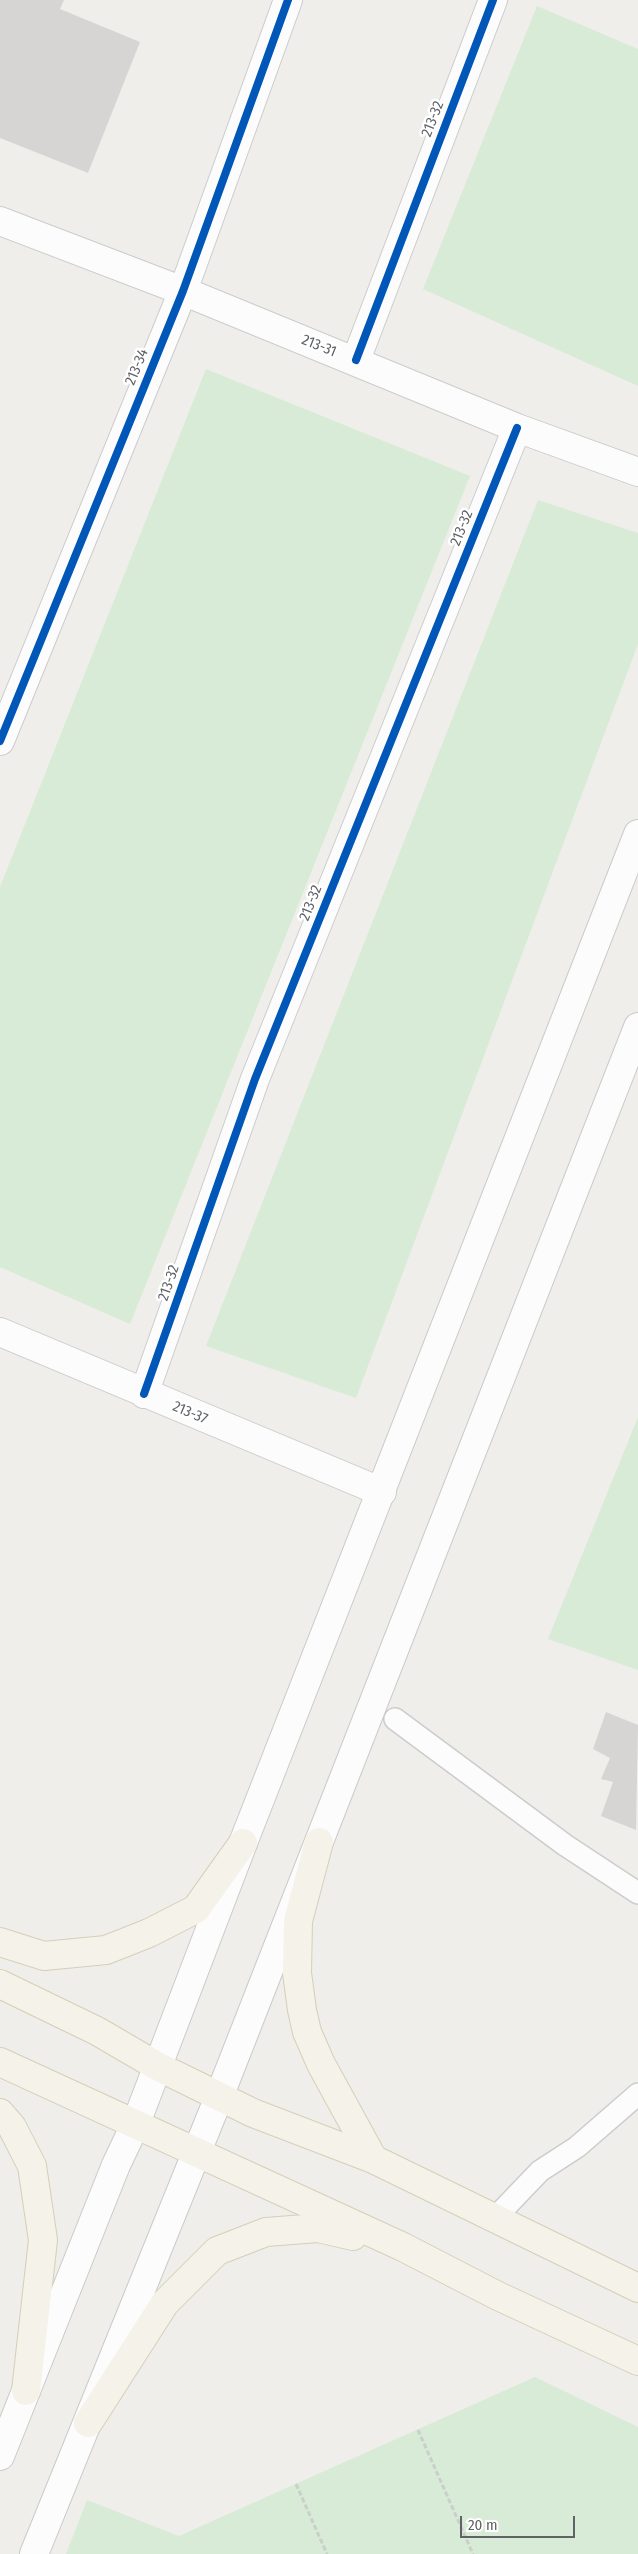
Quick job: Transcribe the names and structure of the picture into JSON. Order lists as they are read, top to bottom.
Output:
{
  "streets": {
    "main road": [
      "213-32",
      "213-31",
      "213-34",
      "213-37"
    ]
  },
  "crossings": [
    ["213-32", "213-31"],
    ["213-32", "213-37"],
    ["213-31", "213-34"]
  ],
  "scale_bar": "20 m"
}
